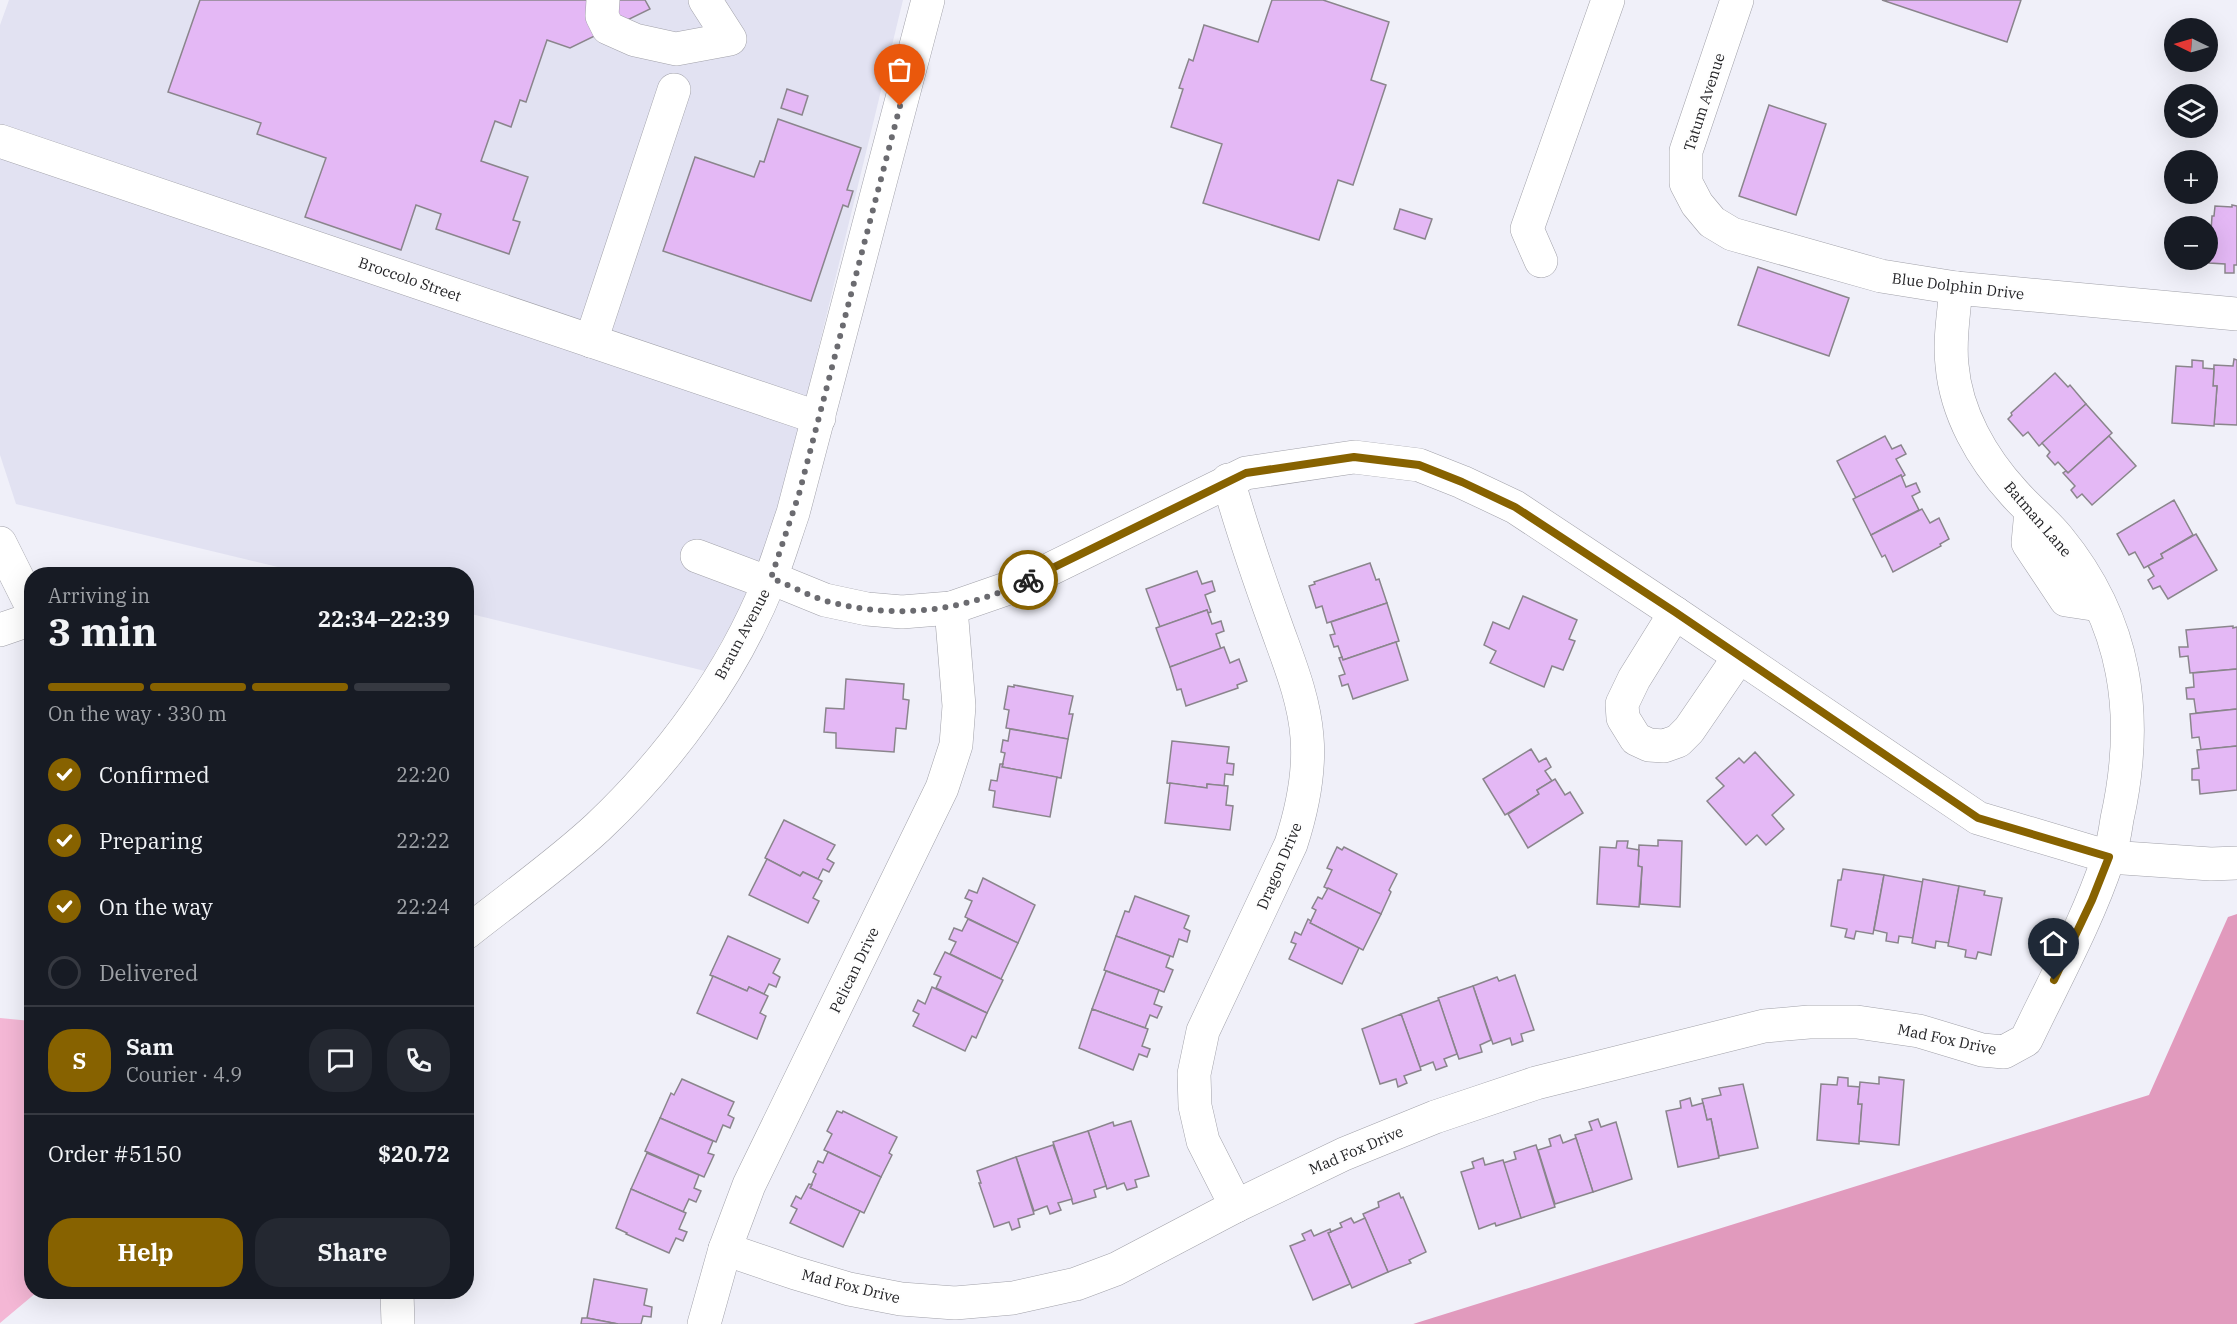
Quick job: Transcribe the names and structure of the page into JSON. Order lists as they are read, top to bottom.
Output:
{
  "streets": {
    "street": [
      "Tatum Avenue",
      "Broccolo Street",
      "Blue Dolphin Drive",
      "Batman Lane",
      "Braun Avenue",
      "Dragon Drive",
      "Pelican Drive",
      "Mad Fox Drive"
    ]
  },
  "crossings": [
    ["Tatum Avenue", "Blue Dolphin Drive"],
    ["Broccolo Street", "Braun Avenue"],
    ["Blue Dolphin Drive", "Batman Lane"],
    ["Batman Lane", "Mad Fox Drive"],
    ["Dragon Drive", "Mad Fox Drive"],
    ["Pelican Drive", "Mad Fox Drive"]
  ],
  "north": "left",
  "page": {
    "map_buttons": ["+", "−"],
    "heading": ["3 min", "Arriving in", "22:34–22:39"],
    "panel": [
      "Sam",
      "Courier · 4.9",
      "Order #5150",
      "$20.72"
    ],
    "bar": "On the way · 330 m",
    "list": [
      ["Confirmed", "22:20"],
      ["Preparing", "22:22"],
      ["On the way", "22:24"],
      "Delivered"
    ],
    "round": "S",
    "buttons": ["Help", "Share"]
  }
}
